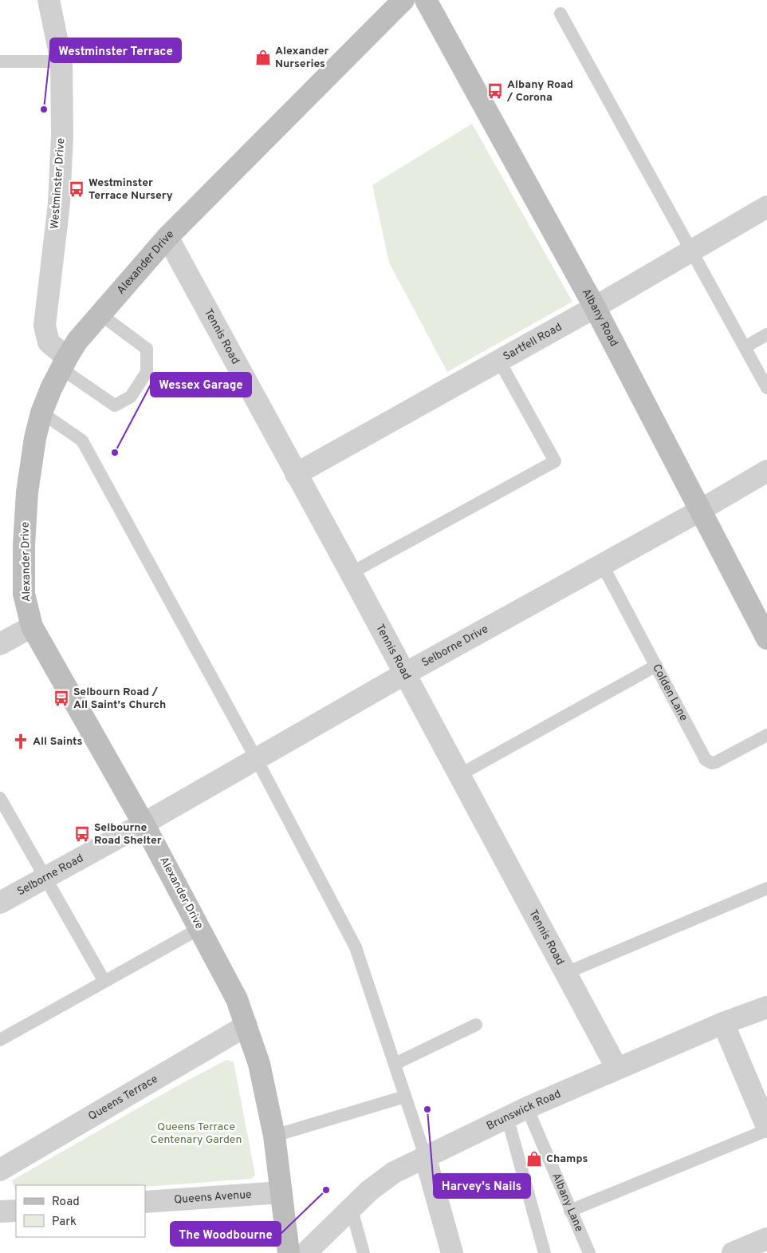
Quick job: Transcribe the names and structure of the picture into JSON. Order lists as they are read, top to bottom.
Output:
{
  "streets": {
    "main road": ["Alexander Drive", "Albany Road"],
    "street": [
      "Westminster Drive",
      "Tennis Road",
      "Sartfell Road",
      "Selborne Drive",
      "Selborne Road",
      "Queens Terrace",
      "Brunswick Road",
      "Queens Avenue"
    ],
    "lane": ["Colden Lane", "Albany Lane"]
  },
  "crossings": [
    ["Westminster Drive", "Alexander Drive"],
    ["Alexander Drive", "Tennis Road"],
    ["Alexander Drive", "Selborne Drive"],
    ["Alexander Drive", "Selborne Road"],
    ["Alexander Drive", "Queens Terrace"],
    ["Alexander Drive", "Queens Avenue"],
    ["Albany Road", "Sartfell Road"],
    ["Albany Road", "Selborne Drive"],
    ["Tennis Road", "Sartfell Road"],
    ["Tennis Road", "Selborne Drive"],
    ["Tennis Road", "Brunswick Road"],
    ["Selborne Drive", "Colden Lane"],
    ["Selborne Drive", "Selborne Road"],
    ["Brunswick Road", "Albany Lane"]
  ],
  "parks": ["Queens Terrace Centenary Garden"],
  "places": {
    "shop": ["Alexander Nurseries", "Champs"],
    "bus stop": [
      "Albany Road / Corona",
      "Westminster Terrace Nursery",
      "Selbourn Road / All Saint's Church",
      "Selbourne Road Shelter"
    ],
    "other": [
      "Westminster Terrace",
      "Wessex Garage",
      "Harvey's Nails",
      "The Woodbourne"
    ],
    "church": ["All Saints"]
  },
  "legend": ["Road", "Park"]
}
